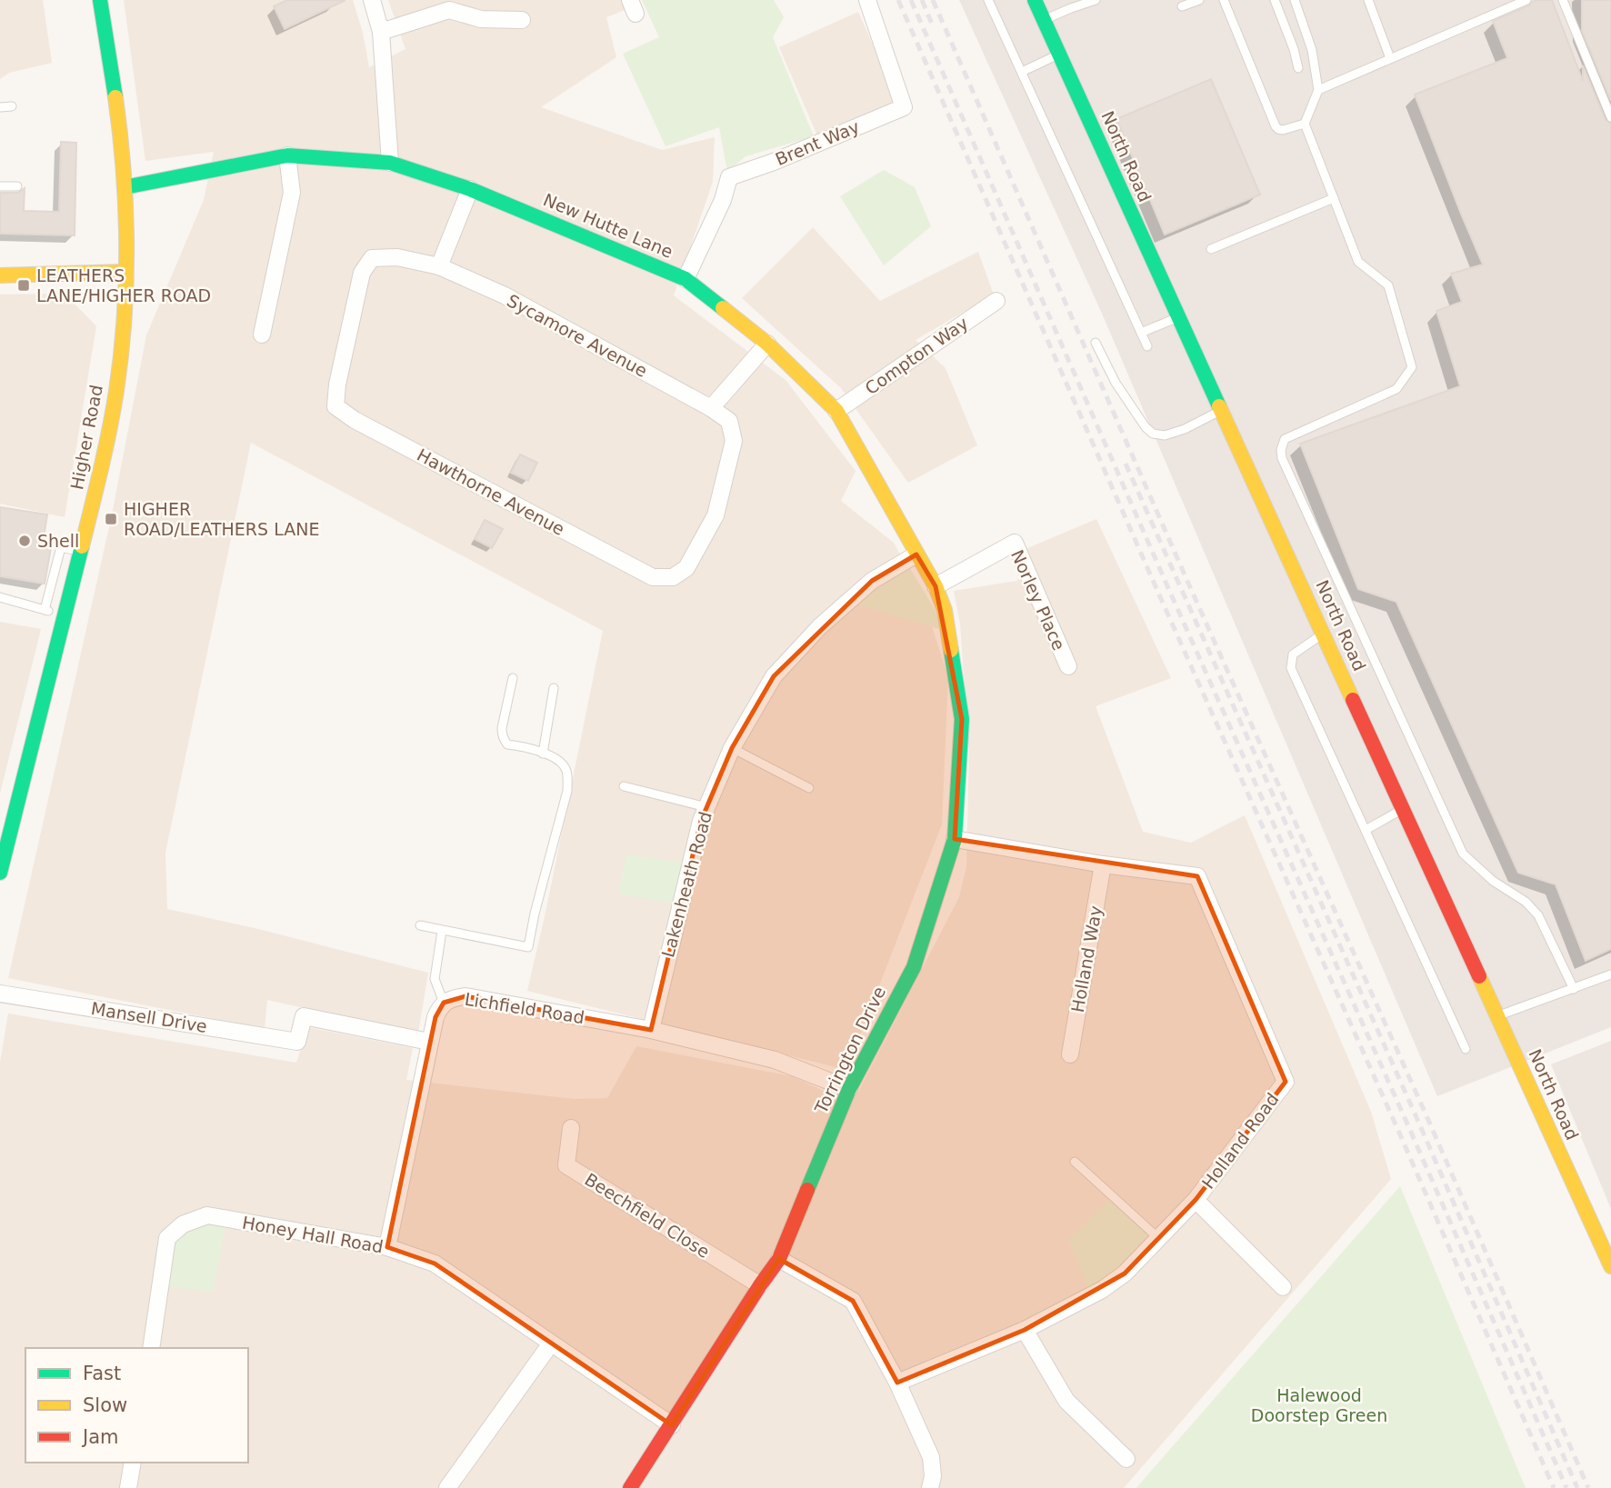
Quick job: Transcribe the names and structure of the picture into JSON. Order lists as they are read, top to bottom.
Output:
{
  "streets": {
    "main road": [
      "North Road",
      "New Hutte Lane",
      "Higher Road",
      "Torrington Drive"
    ],
    "street": [
      "Brent Way",
      "Sycamore Avenue",
      "Compton Way",
      "Hawthorne Avenue",
      "Norley Place",
      "Lakenheath Road",
      "Holland Way",
      "Lichfield Road",
      "Mansell Drive",
      "Holland Road",
      "Beechfield Close",
      "Honey Hall Road"
    ]
  },
  "crossings": [
    ["Brent Way", "New Hutte Lane"],
    ["New Hutte Lane", "Compton Way"],
    ["New Hutte Lane", "Higher Road"],
    ["New Hutte Lane", "Norley Place"],
    ["New Hutte Lane", "Lakenheath Road"],
    ["New Hutte Lane", "Torrington Drive"],
    ["Sycamore Avenue", "Hawthorne Avenue"],
    ["Norley Place", "Torrington Drive"],
    ["Lakenheath Road", "Lichfield Road"],
    ["Holland Way", "Holland Road"],
    ["Lichfield Road", "Mansell Drive"],
    ["Lichfield Road", "Torrington Drive"],
    ["Lichfield Road", "Honey Hall Road"],
    ["Torrington Drive", "Holland Road"],
    ["Torrington Drive", "Beechfield Close"],
    ["Torrington Drive", "Honey Hall Road"]
  ],
  "parks": ["Halewood Doorstep Green"],
  "places": {
    "transit": ["LEATHERS LANE/HIGHER ROAD", "HIGHER ROAD/LEATHERS LANE"],
    "other": ["Shell"]
  },
  "legend": ["Fast", "Slow", "Jam"]
}
